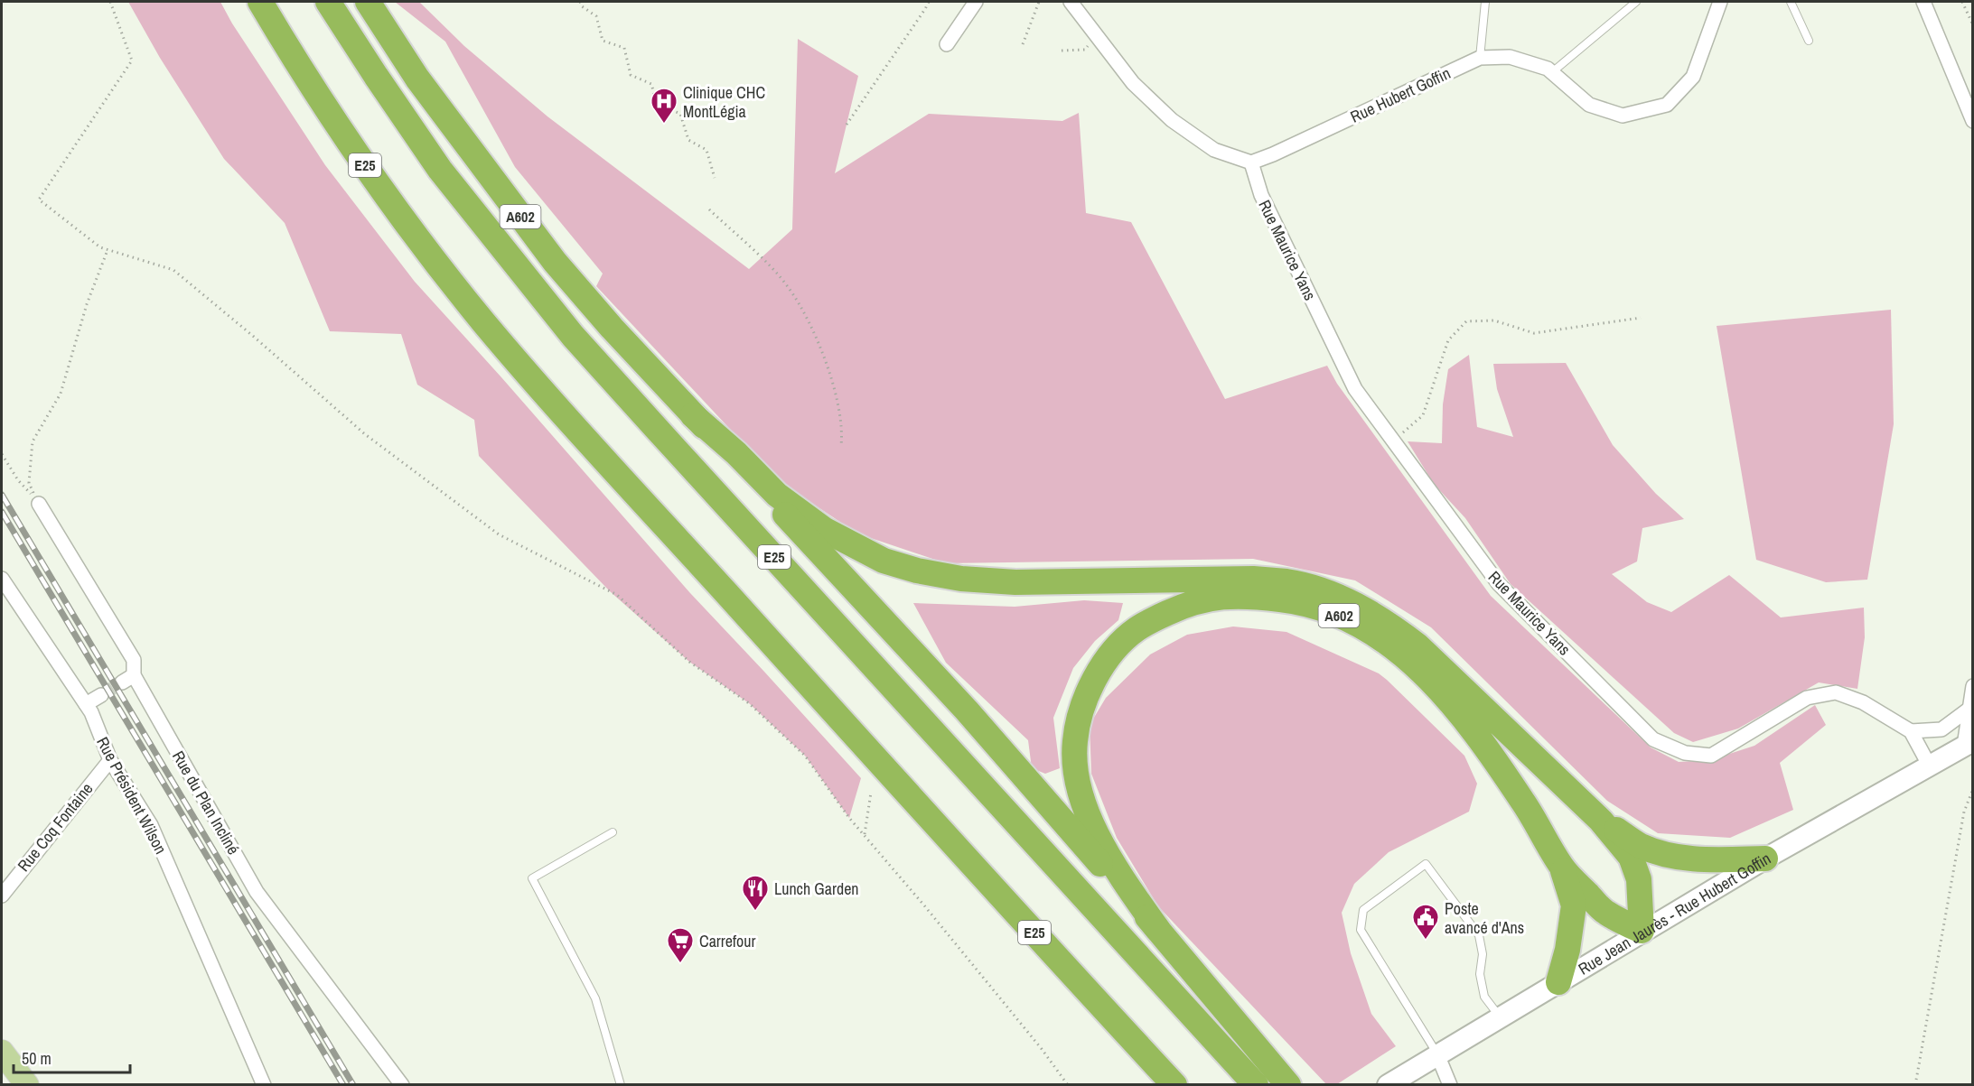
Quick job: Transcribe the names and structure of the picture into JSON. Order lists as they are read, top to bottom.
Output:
{
  "streets": {
    "highway": ["E25", "A602"],
    "main road": ["Rue Jean Jaurès - Rue Hubert Goffin"],
    "street": [
      "Rue Hubert Goffin",
      "Rue Maurice Yans",
      "Rue Président Wilson",
      "Rue du Plan Incliné",
      "Rue Coq Fontaine"
    ]
  },
  "crossings": [
    ["Rue Hubert Goffin", "Rue Maurice Yans"],
    ["A602", "Rue Jean Jaurès - Rue Hubert Goffin"],
    ["Rue Président Wilson", "Rue Coq Fontaine"]
  ],
  "places": {
    "hospital": ["Clinique CHC MontLégia"],
    "restaurant": ["Lunch Garden"],
    "public building": ["Poste avancé d'Ans"],
    "supermarket": ["Carrefour"]
  },
  "scale_bar": "50 m"
}
